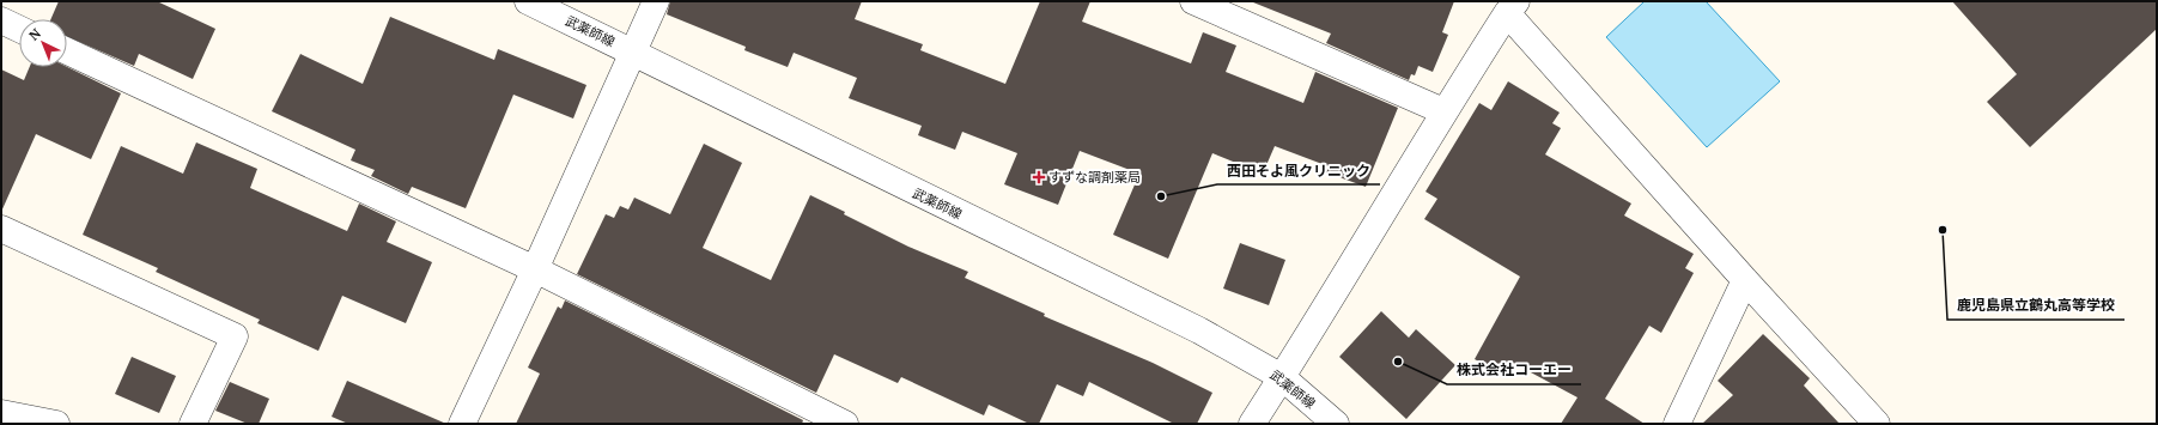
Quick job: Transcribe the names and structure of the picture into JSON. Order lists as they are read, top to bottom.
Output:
{
  "streets": {
    "street": ["武薬師線"]
  },
  "places": {
    "health": ["すずな調剤薬局"],
    "other": ["西田そよ風クリニック", "鹿児島県立鶴丸高等学校", "株式会社コーエー"]
  },
  "north": "top left"
}
